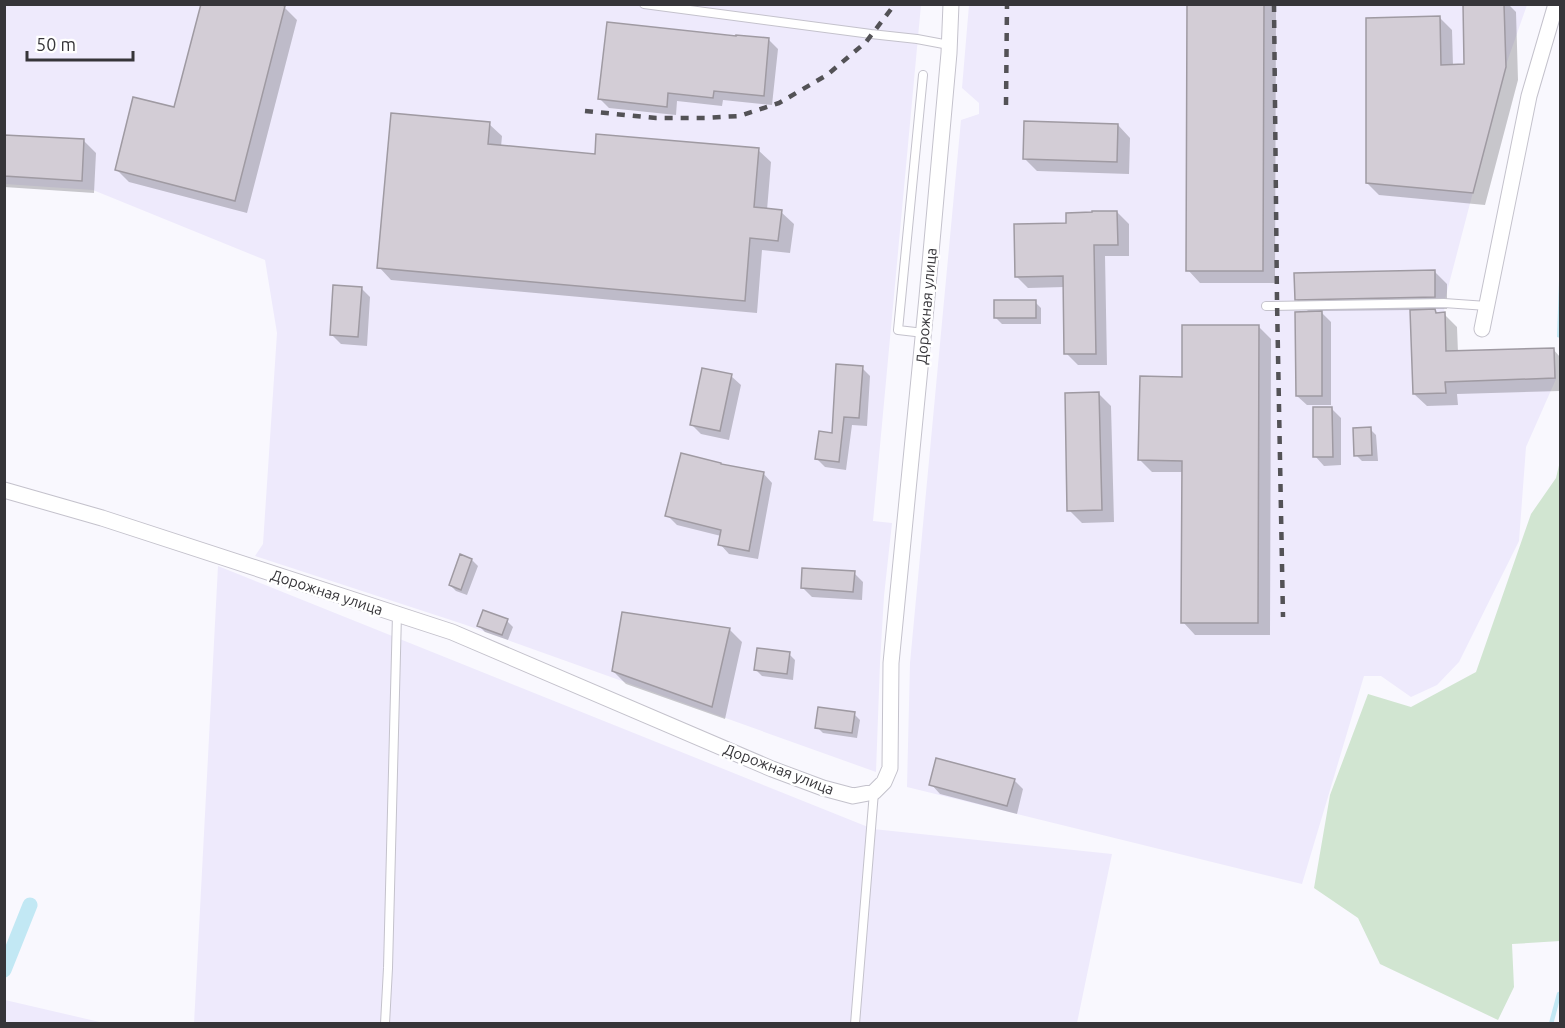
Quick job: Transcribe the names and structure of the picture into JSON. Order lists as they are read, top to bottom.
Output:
{
  "streets": {
    "street": ["Дорожная улица"]
  },
  "scale_bar": "50 m"
}
